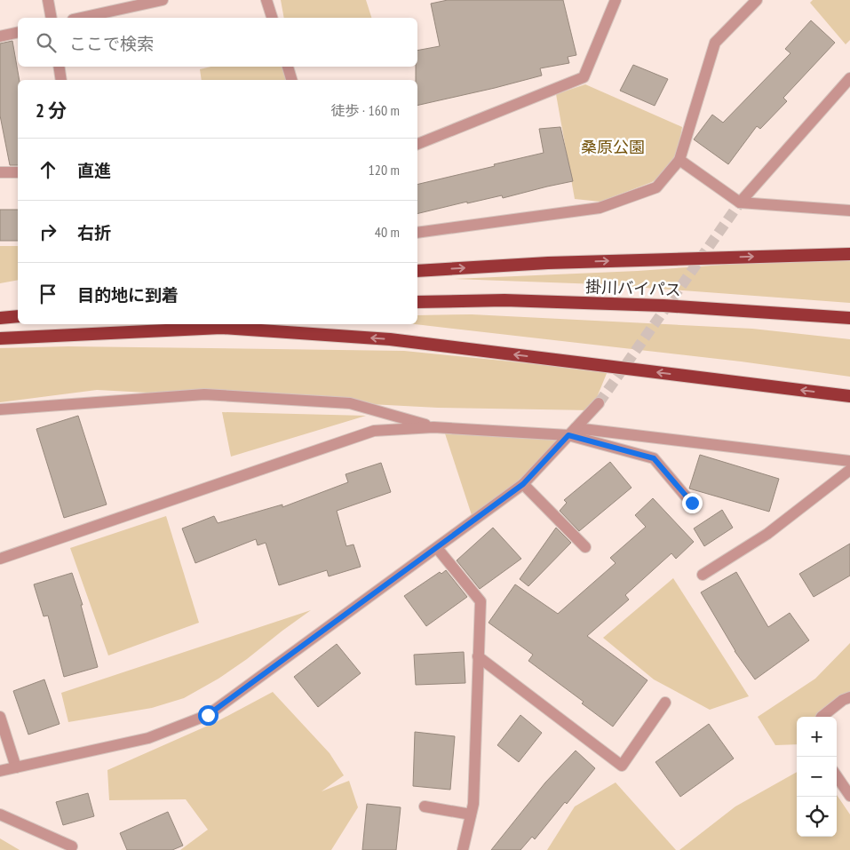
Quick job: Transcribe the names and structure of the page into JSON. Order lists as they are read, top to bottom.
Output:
{
  "streets": {
    "highway": ["掛川バイパス"]
  },
  "parks": ["桑原公園"],
  "page": {
    "search": "ここで検索",
    "heading": ["2 分", "徒歩 · 160 m"],
    "list": [
      ["直進", "120 m"],
      ["右折", "40 m"],
      "目的地に到着"
    ],
    "map_buttons": ["+", "−"]
  }
}
